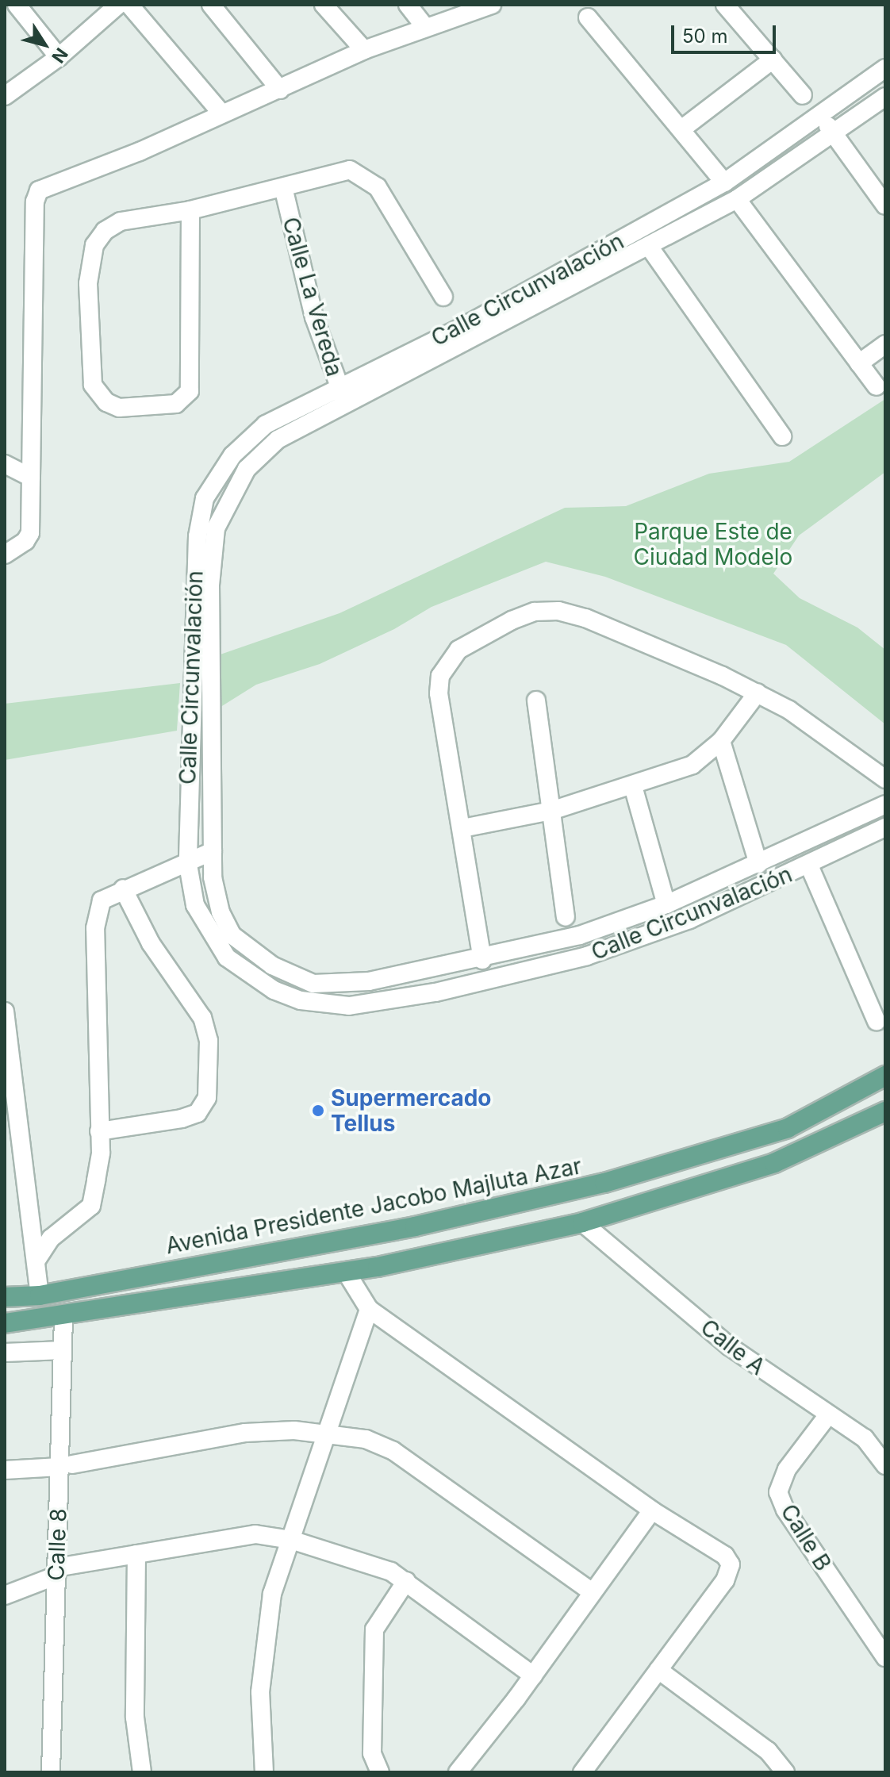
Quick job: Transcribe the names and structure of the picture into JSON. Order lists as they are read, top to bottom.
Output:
{
  "streets": {
    "main road": ["Avenida Presidente Jacobo Majluta Azar"],
    "street": [
      "Calle Circunvalación",
      "Calle La Vereda",
      "Calle A",
      "Calle B",
      "Calle 8"
    ]
  },
  "crossings": [
    ["Calle Circunvalación", "Calle La Vereda"],
    ["Calle A", "Calle B"]
  ],
  "parks": ["Parque Este de Ciudad Modelo"],
  "places": ["Supermercado Tellus"],
  "scale_bar": "50 m",
  "north": "bottom right"
}
